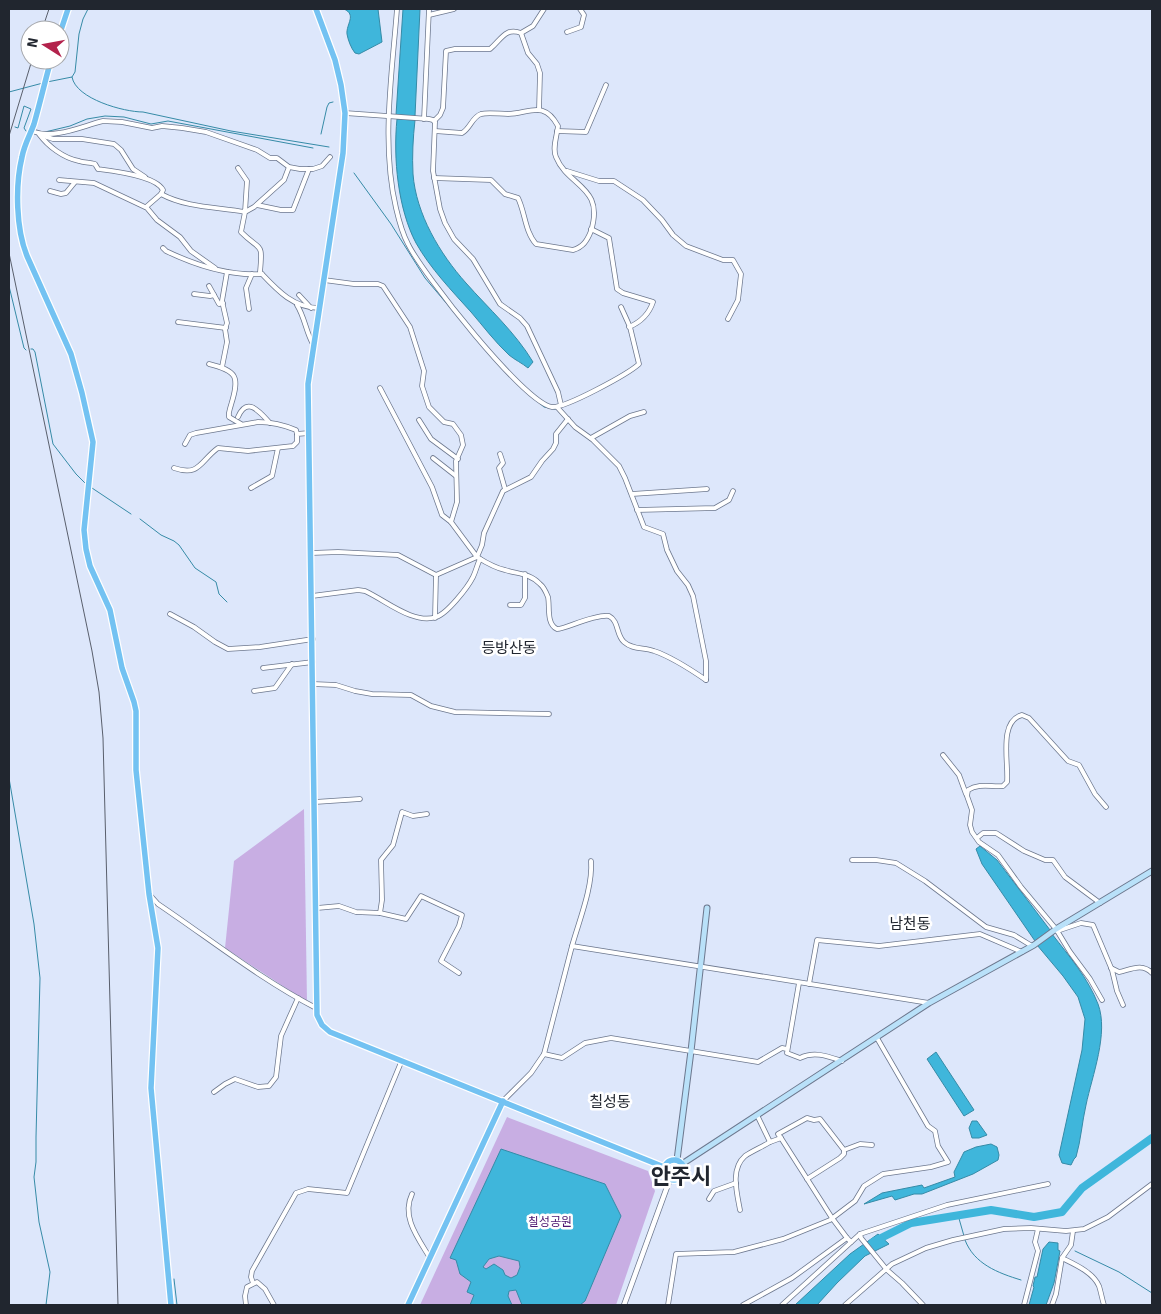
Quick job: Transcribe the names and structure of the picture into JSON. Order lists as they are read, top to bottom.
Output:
{
  "districts": [
    "등방산동",
    "남천동",
    "칠성동",
    "안주시"
  ],
  "parks": ["칠성공원"],
  "north": "left"
}
